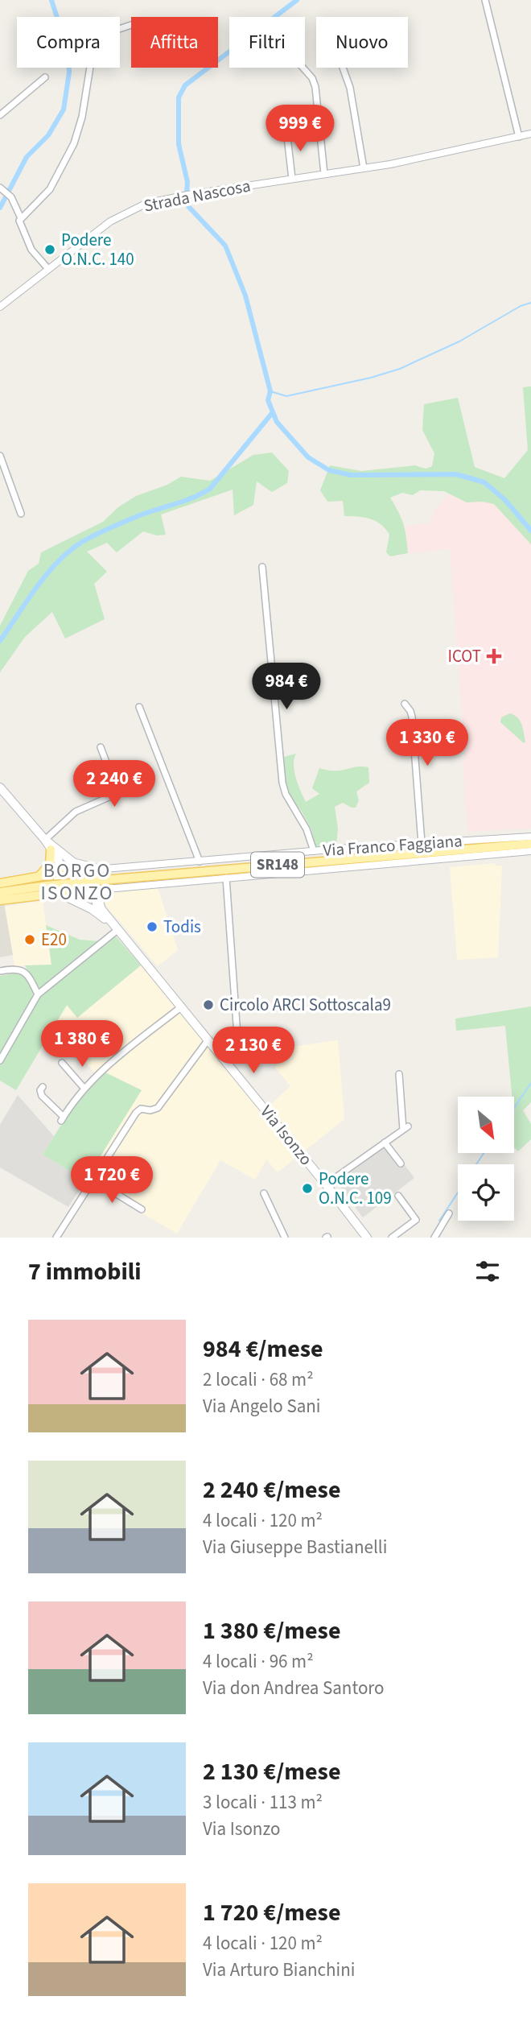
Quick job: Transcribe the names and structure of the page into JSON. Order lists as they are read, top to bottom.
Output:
{
  "streets": {
    "main road": ["SR148", "Via Isonzo"],
    "street": ["Strada Nascosa", "Via Franco Faggiana"]
  },
  "districts": ["BORGO ISONZO"],
  "places": {
    "other": [
      "Podere O.N.C. 140",
      "Todis",
      "E20",
      "Circolo ARCI Sottoscala9",
      "Podere O.N.C. 109"
    ],
    "health": ["ICOT"]
  },
  "north": "bottom right",
  "page": {
    "chip": [
      "Compra",
      "Affitta",
      "Filtri",
      "Nuovo"
    ],
    "price": [
      "999 €",
      "984 €",
      "1 330 €",
      "2 240 €",
      "1 380 €",
      "2 130 €",
      "1 720 €"
    ],
    "heading": "7 immobili",
    "list": [
      {
        "name": "984 €/mese",
        "note": "2 locali · 68 m² · Via Angelo Sani"
      },
      {
        "name": "2 240 €/mese",
        "note": "4 locali · 120 m² · Via Giuseppe Bastianelli"
      },
      {
        "name": "1 380 €/mese",
        "note": "4 locali · 96 m² · Via don Andrea Santoro"
      },
      {
        "name": "2 130 €/mese",
        "note": "3 locali · 113 m² · Via Isonzo"
      },
      {
        "name": "1 720 €/mese",
        "note": "4 locali · 120 m² · Via Arturo Bianchini"
      }
    ]
  }
}
